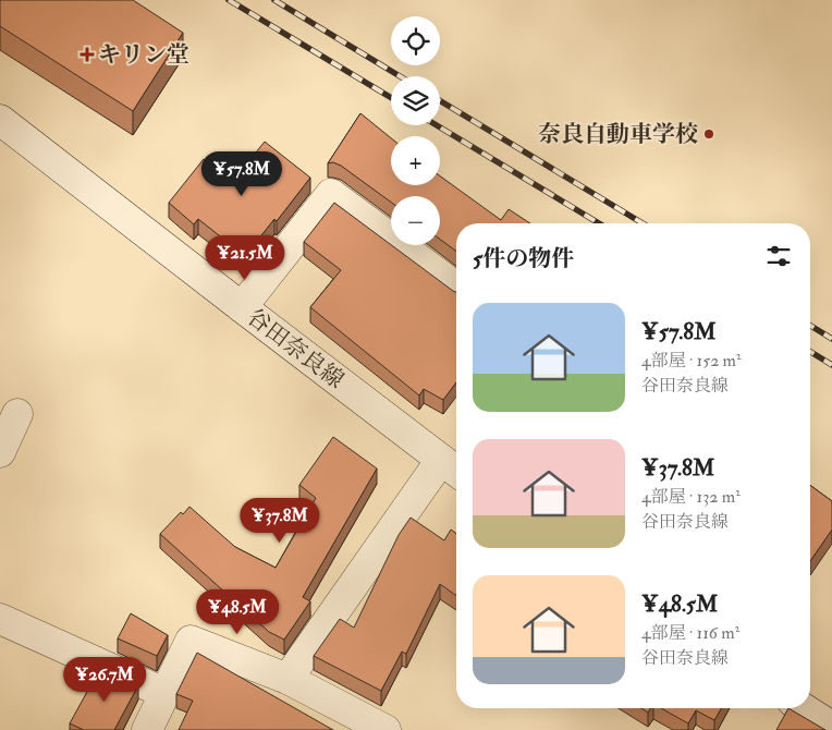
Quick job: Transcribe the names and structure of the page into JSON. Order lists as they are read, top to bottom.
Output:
{
  "streets": {
    "street": ["谷田奈良線"]
  },
  "places": {
    "health": ["キリン堂"],
    "other": ["奈良自動車学校"]
  },
  "page": {
    "map_buttons": ["+", "−"],
    "price": [
      "¥57.8M",
      "¥21.5M",
      "¥37.8M",
      "¥48.5M",
      "¥26.7M"
    ],
    "heading": "5件の物件",
    "list": [
      {
        "name": "¥57.8M",
        "note": "4部屋 · 152 m² · 谷田奈良線"
      },
      {
        "name": "¥37.8M",
        "note": "4部屋 · 132 m² · 谷田奈良線"
      },
      {
        "name": "¥48.5M",
        "note": "4部屋 · 116 m² · 谷田奈良線"
      }
    ]
  }
}
